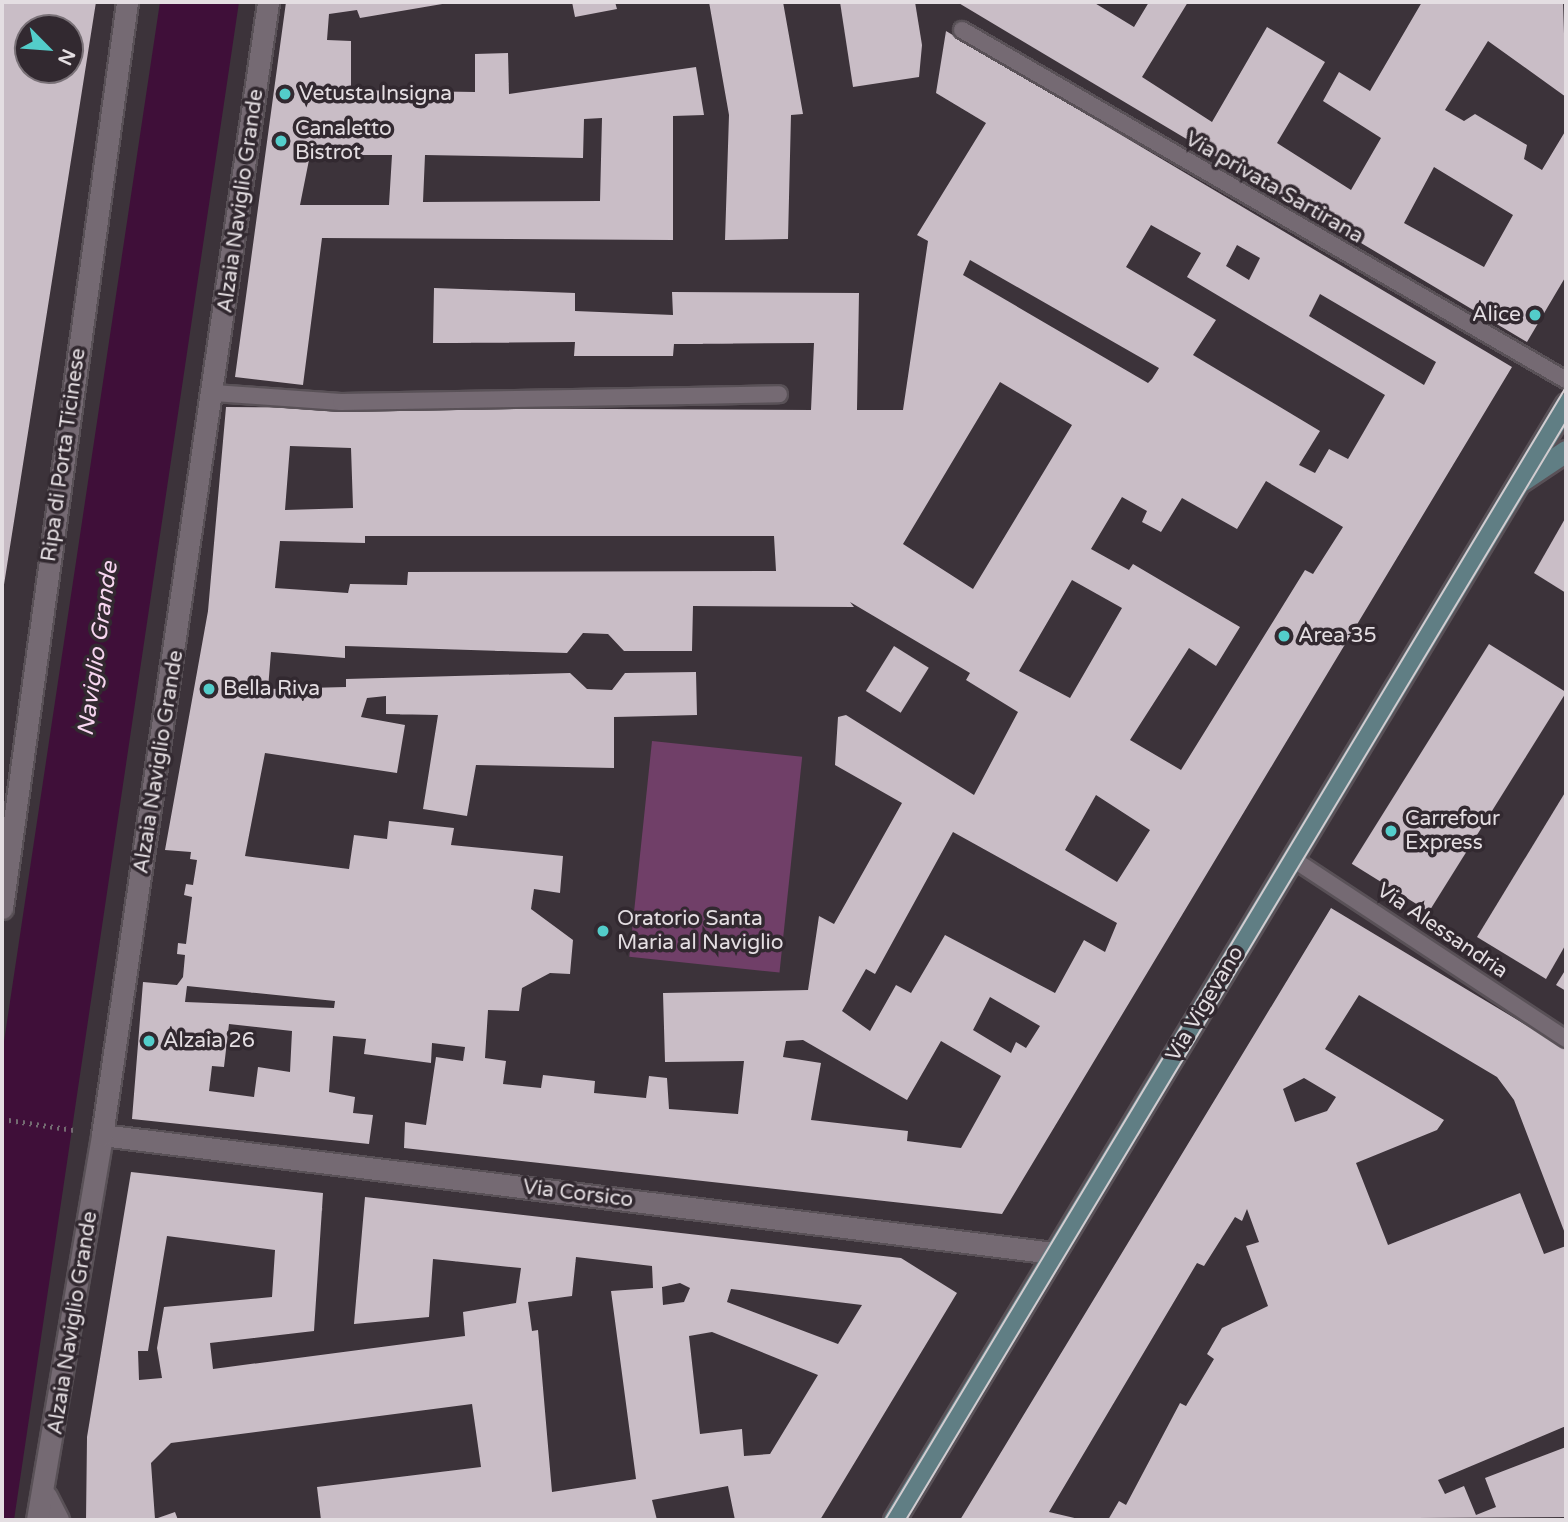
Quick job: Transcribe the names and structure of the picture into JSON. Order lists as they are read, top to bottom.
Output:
{
  "streets": {
    "street": [
      "Alzaia Naviglio Grande",
      "Ripa di Porta Ticinese",
      "Via Vigevano",
      "Via Corsico"
    ],
    "lane": ["Via privata Sartirana", "Via Alessandria"]
  },
  "crossings": [
    ["Alzaia Naviglio Grande", "Via Corsico"],
    ["Via Alessandria", "Via Vigevano"],
    ["Via Vigevano", "Via Corsico"]
  ],
  "water": ["Naviglio Grande"],
  "places": [
    "Vetusta Insigna",
    "Canaletto Bistrot",
    "Alice",
    "Area 35",
    "Bella Riva",
    "Carrefour Express",
    "Oratorio Santa Maria al Naviglio",
    "Alzaia 26"
  ],
  "north": "bottom right"
}
